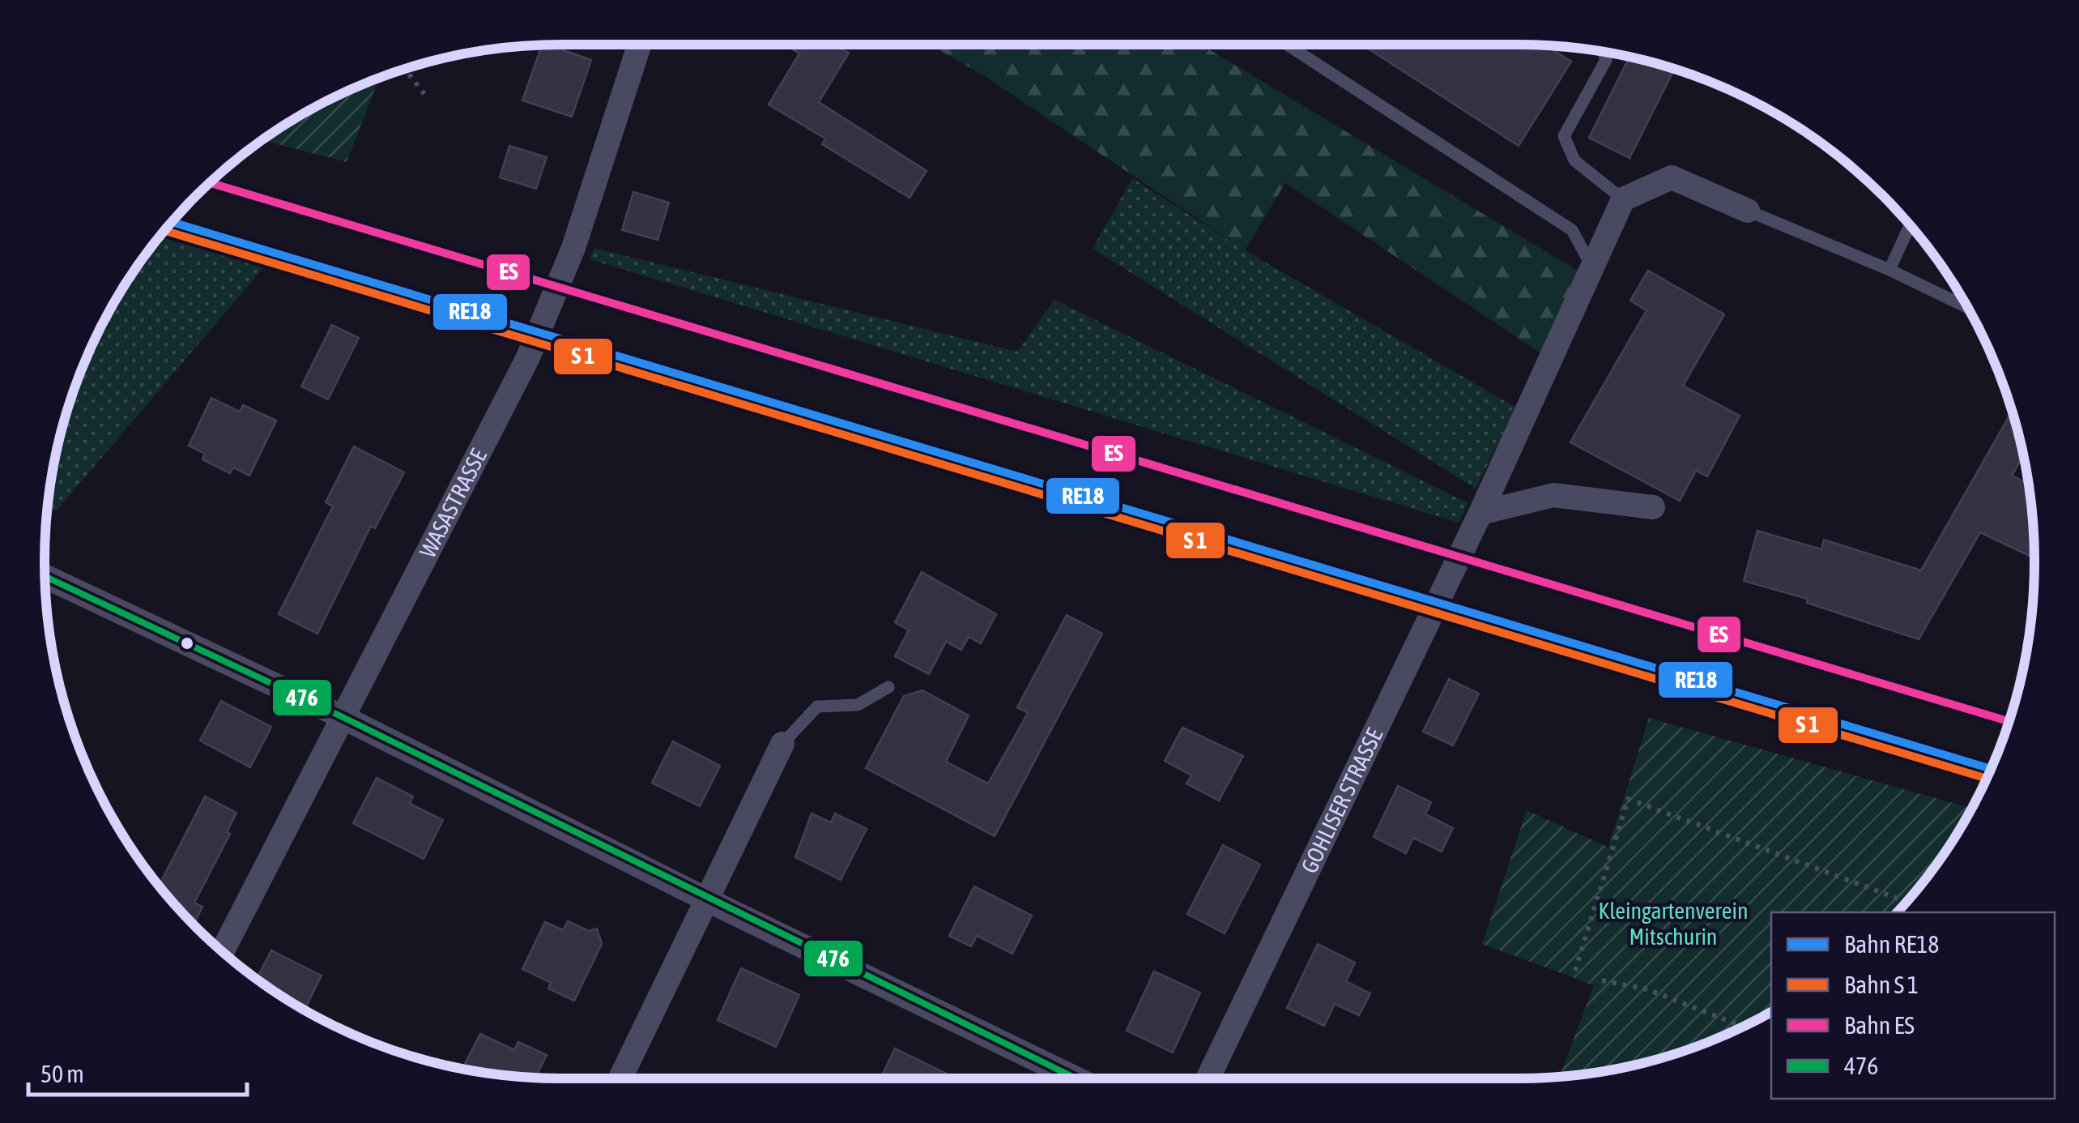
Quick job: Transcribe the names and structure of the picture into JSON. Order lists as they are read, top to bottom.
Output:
{
  "streets": {
    "street": ["WASASTRASSE", "GOHLISER STRASSE"]
  },
  "parks": ["Kleingartenverein Mitschurin"],
  "lines": ["rail line ES", "rail line RE18", "transit line 476"],
  "legend": [
    "Bahn RE18",
    "Bahn S 1",
    "Bahn ES",
    "476"
  ],
  "scale_bar": "50 m"
}
